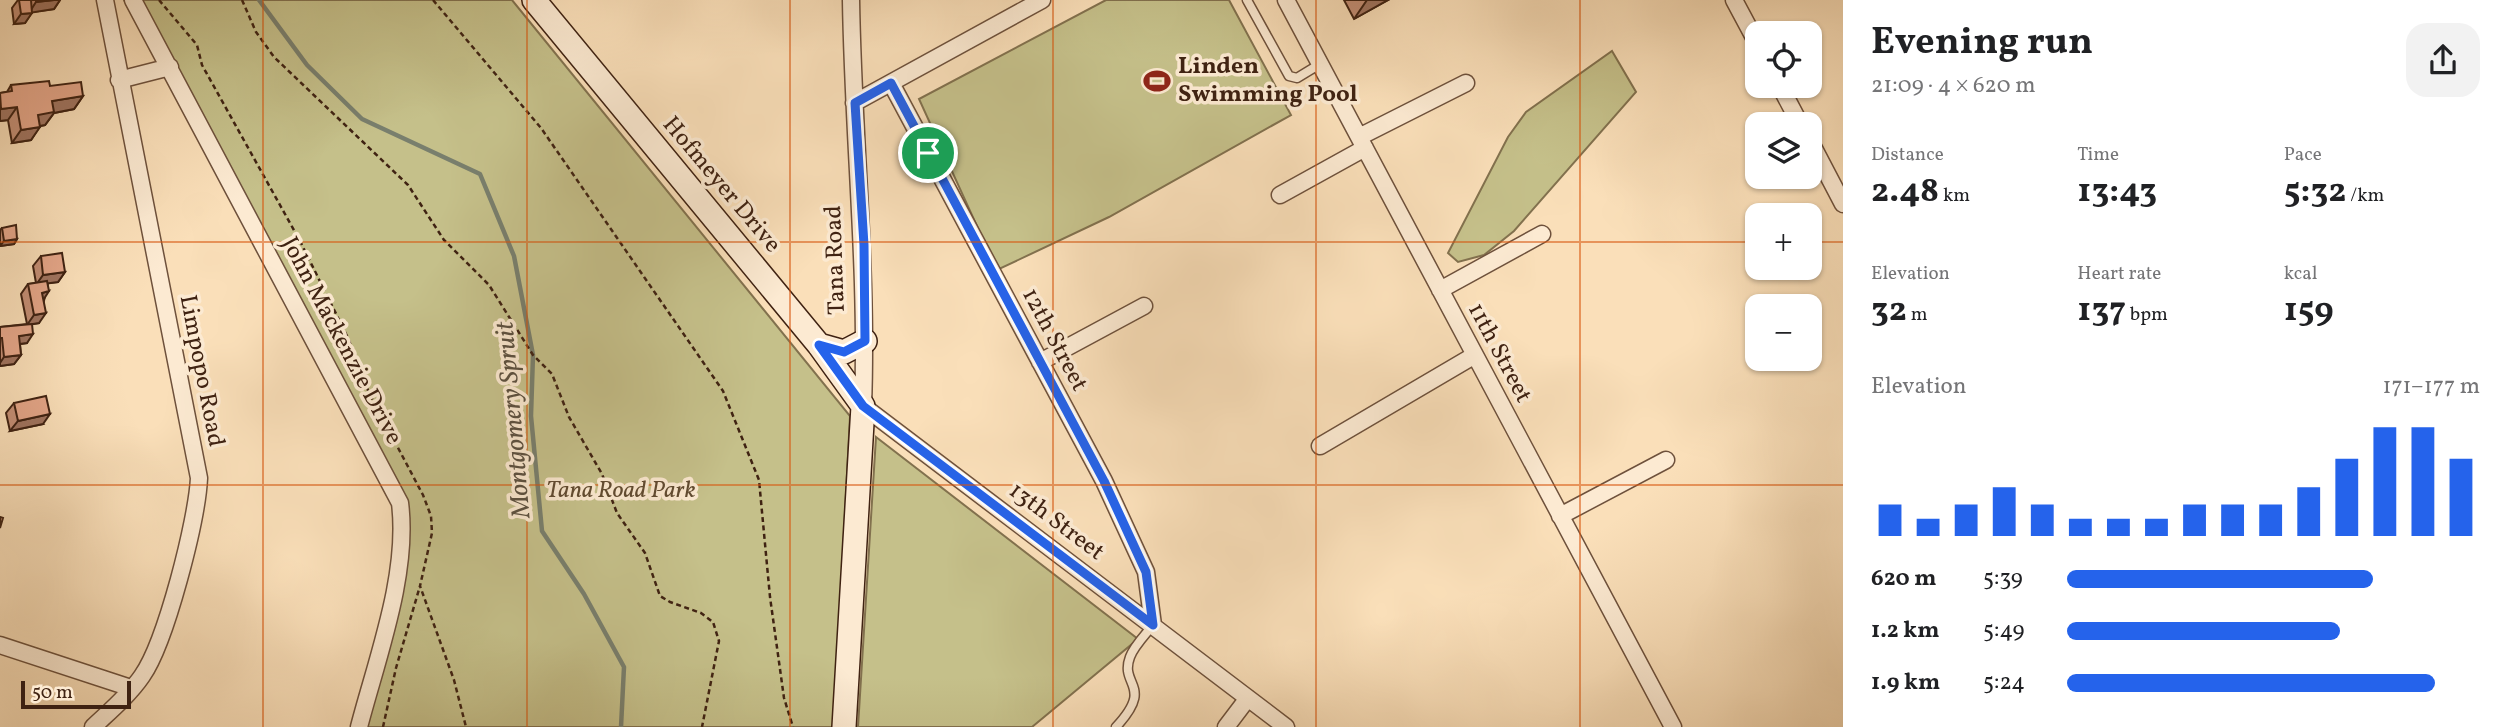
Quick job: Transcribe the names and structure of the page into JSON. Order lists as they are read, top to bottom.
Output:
{
  "streets": {
    "main road": ["Hofmeyer Drive", "Tana Road"],
    "street": [
      "12th Street",
      "John Mackenzie Drive",
      "11th Street",
      "Limpopo Road",
      "13th Street"
    ]
  },
  "crossings": [
    ["Hofmeyer Drive", "Tana Road"],
    ["Hofmeyer Drive", "13th Street"],
    ["Tana Road", "13th Street"],
    ["12th Street", "13th Street"]
  ],
  "water": ["Montgomery Spruit"],
  "parks": ["Tana Road Park"],
  "places": {
    "sports": ["Linden Swimming Pool"]
  },
  "scale_bar": "50 m",
  "page": {
    "heading": ["Evening run", "21:09 · 4 × 620 m"],
    "map_buttons": ["+", "−"],
    "stats": [
      ["Distance", "2.48 km"],
      ["Time", "13:43"],
      ["Pace", "5:32 /km"],
      ["Elevation", "32 m"],
      ["Heart rate", "137 bpm"],
      ["kcal", "159"]
    ],
    "chart": ["Elevation", "171–177 m"],
    "list": [
      {
        "name": "620 m",
        "note": "5:39"
      },
      {
        "name": "1.2 km",
        "note": "5:49"
      },
      {
        "name": "1.9 km",
        "note": "5:24"
      }
    ],
    "scale": "50 m"
  }
}
